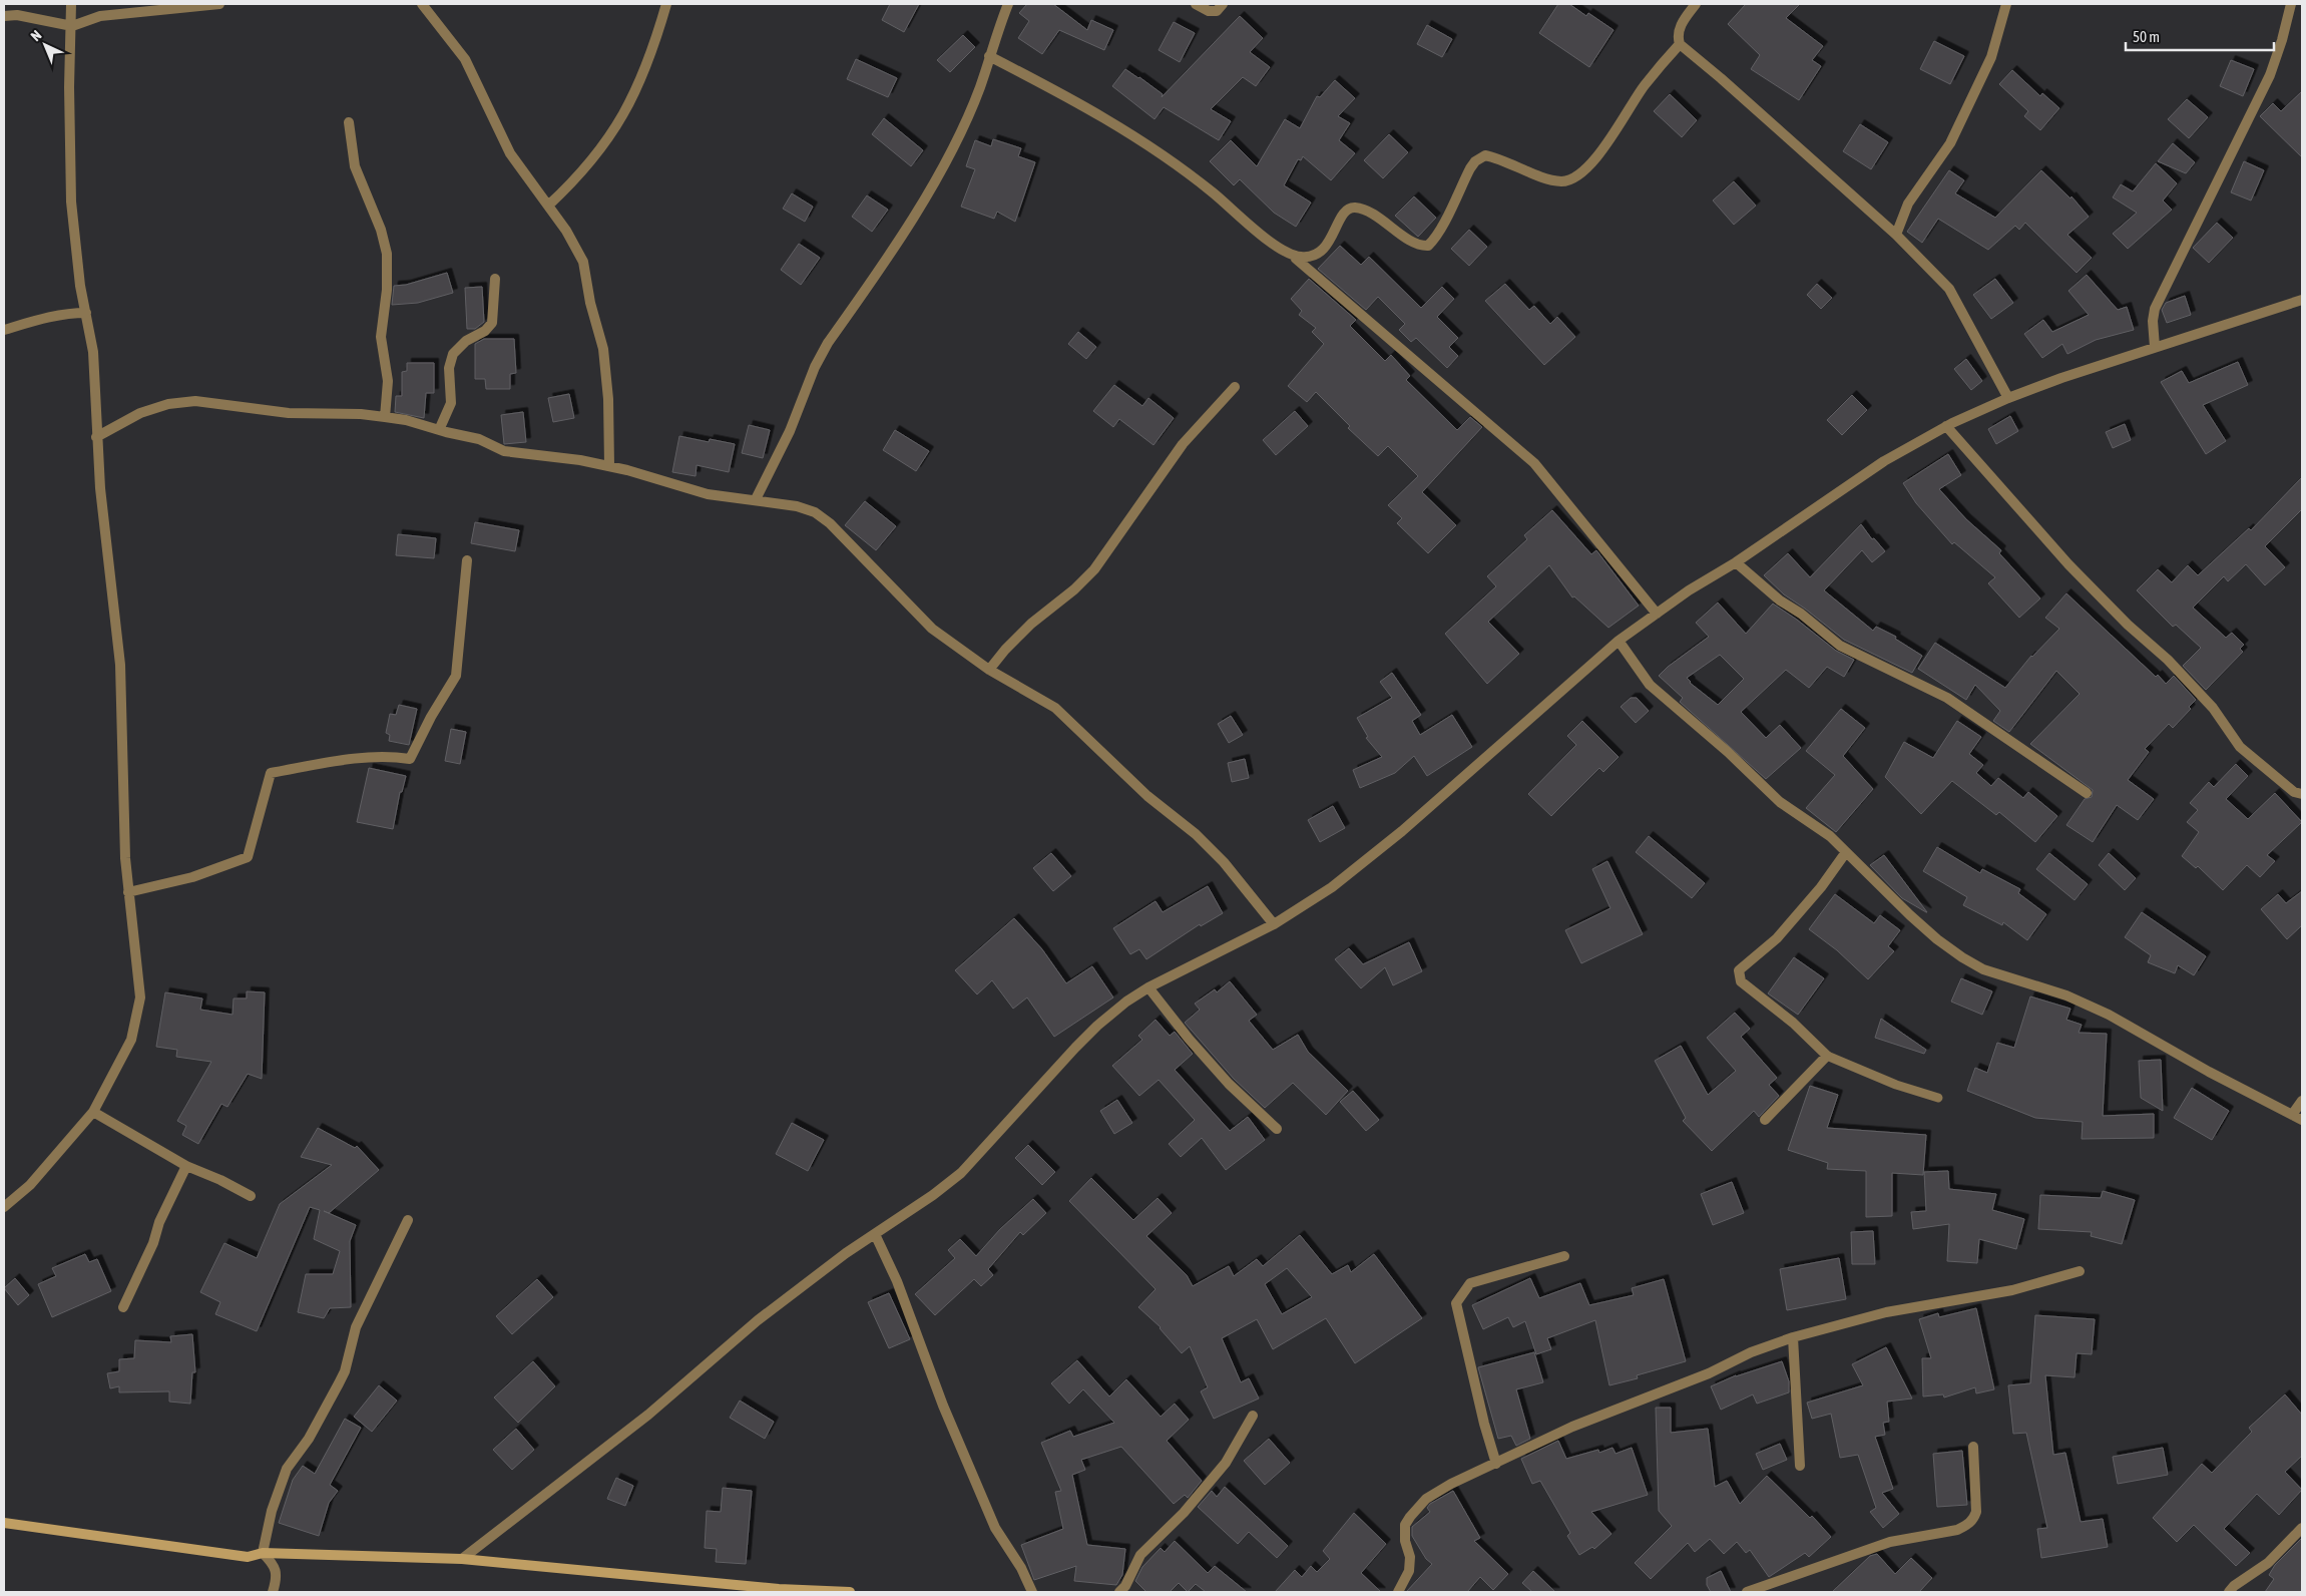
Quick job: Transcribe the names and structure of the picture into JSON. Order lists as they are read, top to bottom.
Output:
{
  "scale_bar": "50 m",
  "north": "top left"
}
